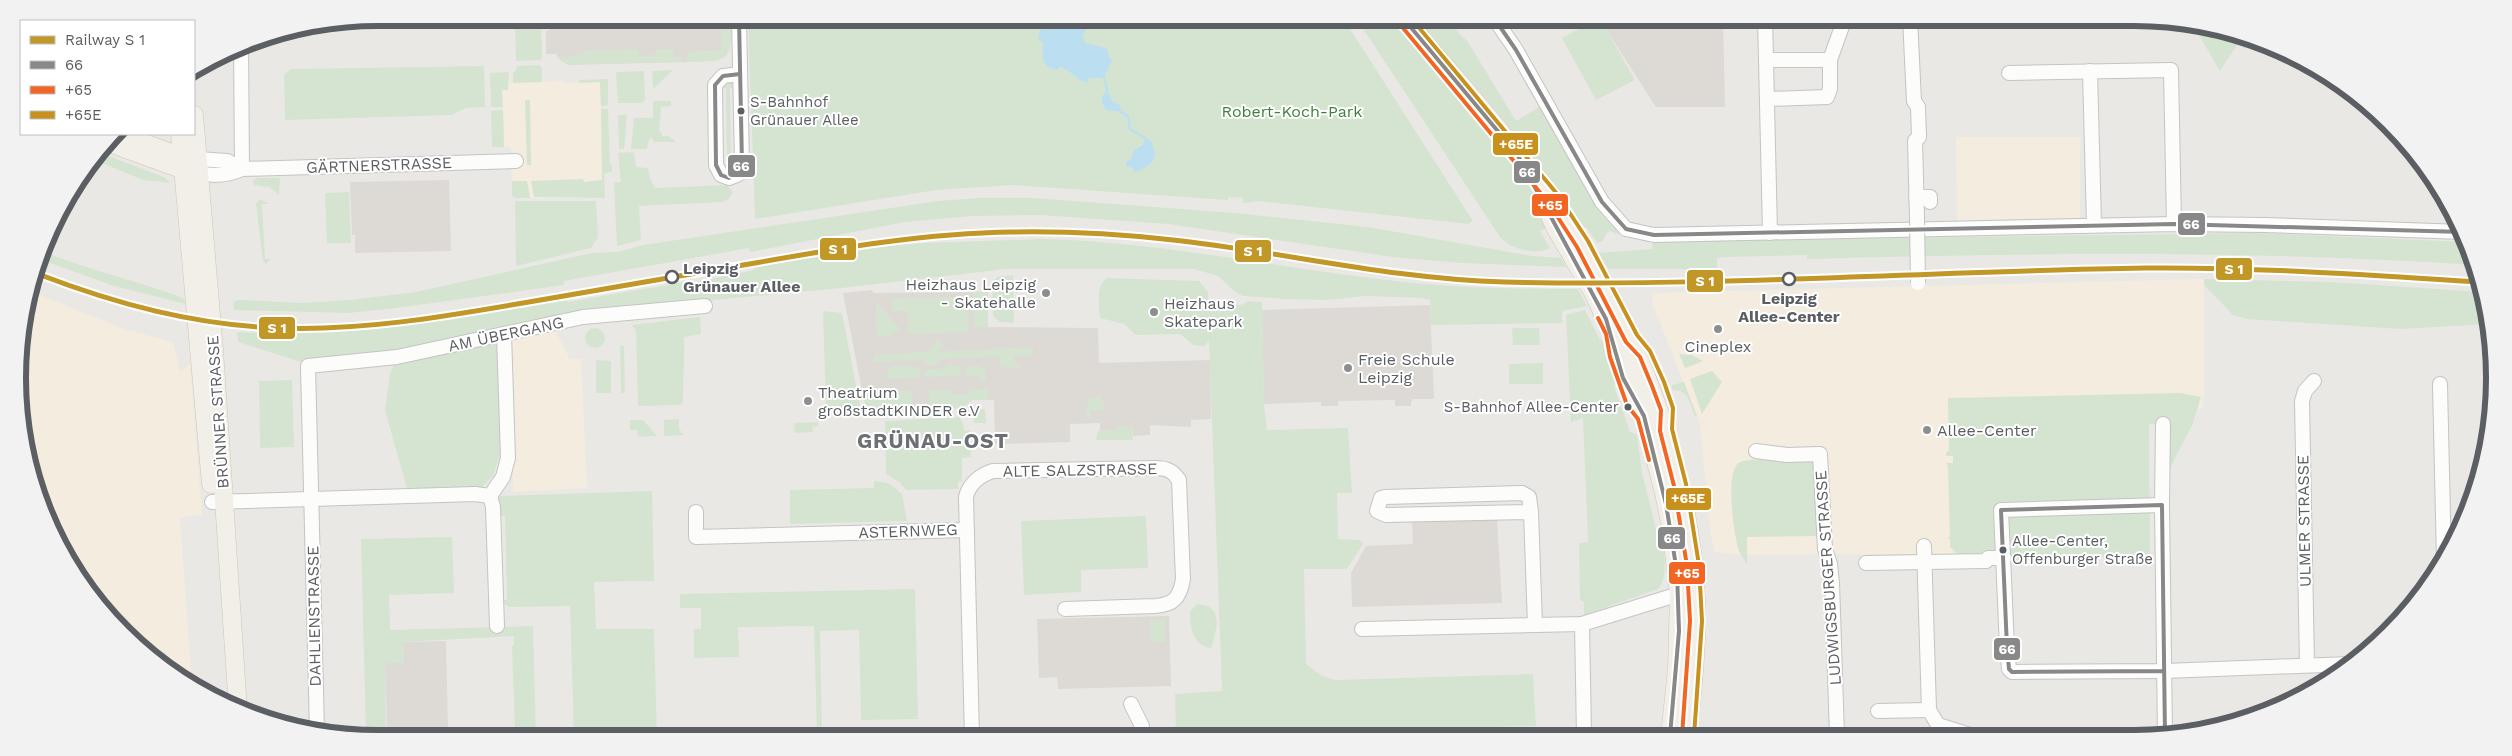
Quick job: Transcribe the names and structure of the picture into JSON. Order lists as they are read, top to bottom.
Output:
{
  "streets": {
    "main road": ["BRÜNNER STRASSE"],
    "street": [
      "GÄRTNERSTRASSE",
      "AM ÜBERGANG",
      "ALTE SALZSTRASSE",
      "ULMER STRASSE",
      "ASTERNWEG",
      "LUDWIGSBURGER STRASSE",
      "DAHLIENSTRASSE"
    ]
  },
  "crossings": [
    ["GÄRTNERSTRASSE", "BRÜNNER STRASSE"],
    ["AM ÜBERGANG", "DAHLIENSTRASSE"],
    ["ALTE SALZSTRASSE", "ASTERNWEG"]
  ],
  "districts": ["GRÜNAU-OST"],
  "parks": ["Robert-Koch-Park"],
  "places": [
    "S-Bahnhof Grünauer Allee",
    "Leipzig Grünauer Allee",
    "Leipzig Allee-Center",
    "Heizhaus Leipzig - Skatehalle",
    "Heizhaus Skatepark",
    "Cineplex",
    "Freie Schule Leipzig",
    "Theatrium großstadtKINDER e.V",
    "S-Bahnhof Allee-Center",
    "Allee-Center",
    "Allee-Center, Offenburger Straße"
  ],
  "lines": ["transit line 66", "transit line +65", "transit line +65E"],
  "legend": [
    "Railway S 1",
    "66",
    "+65",
    "+65E"
  ]
}
